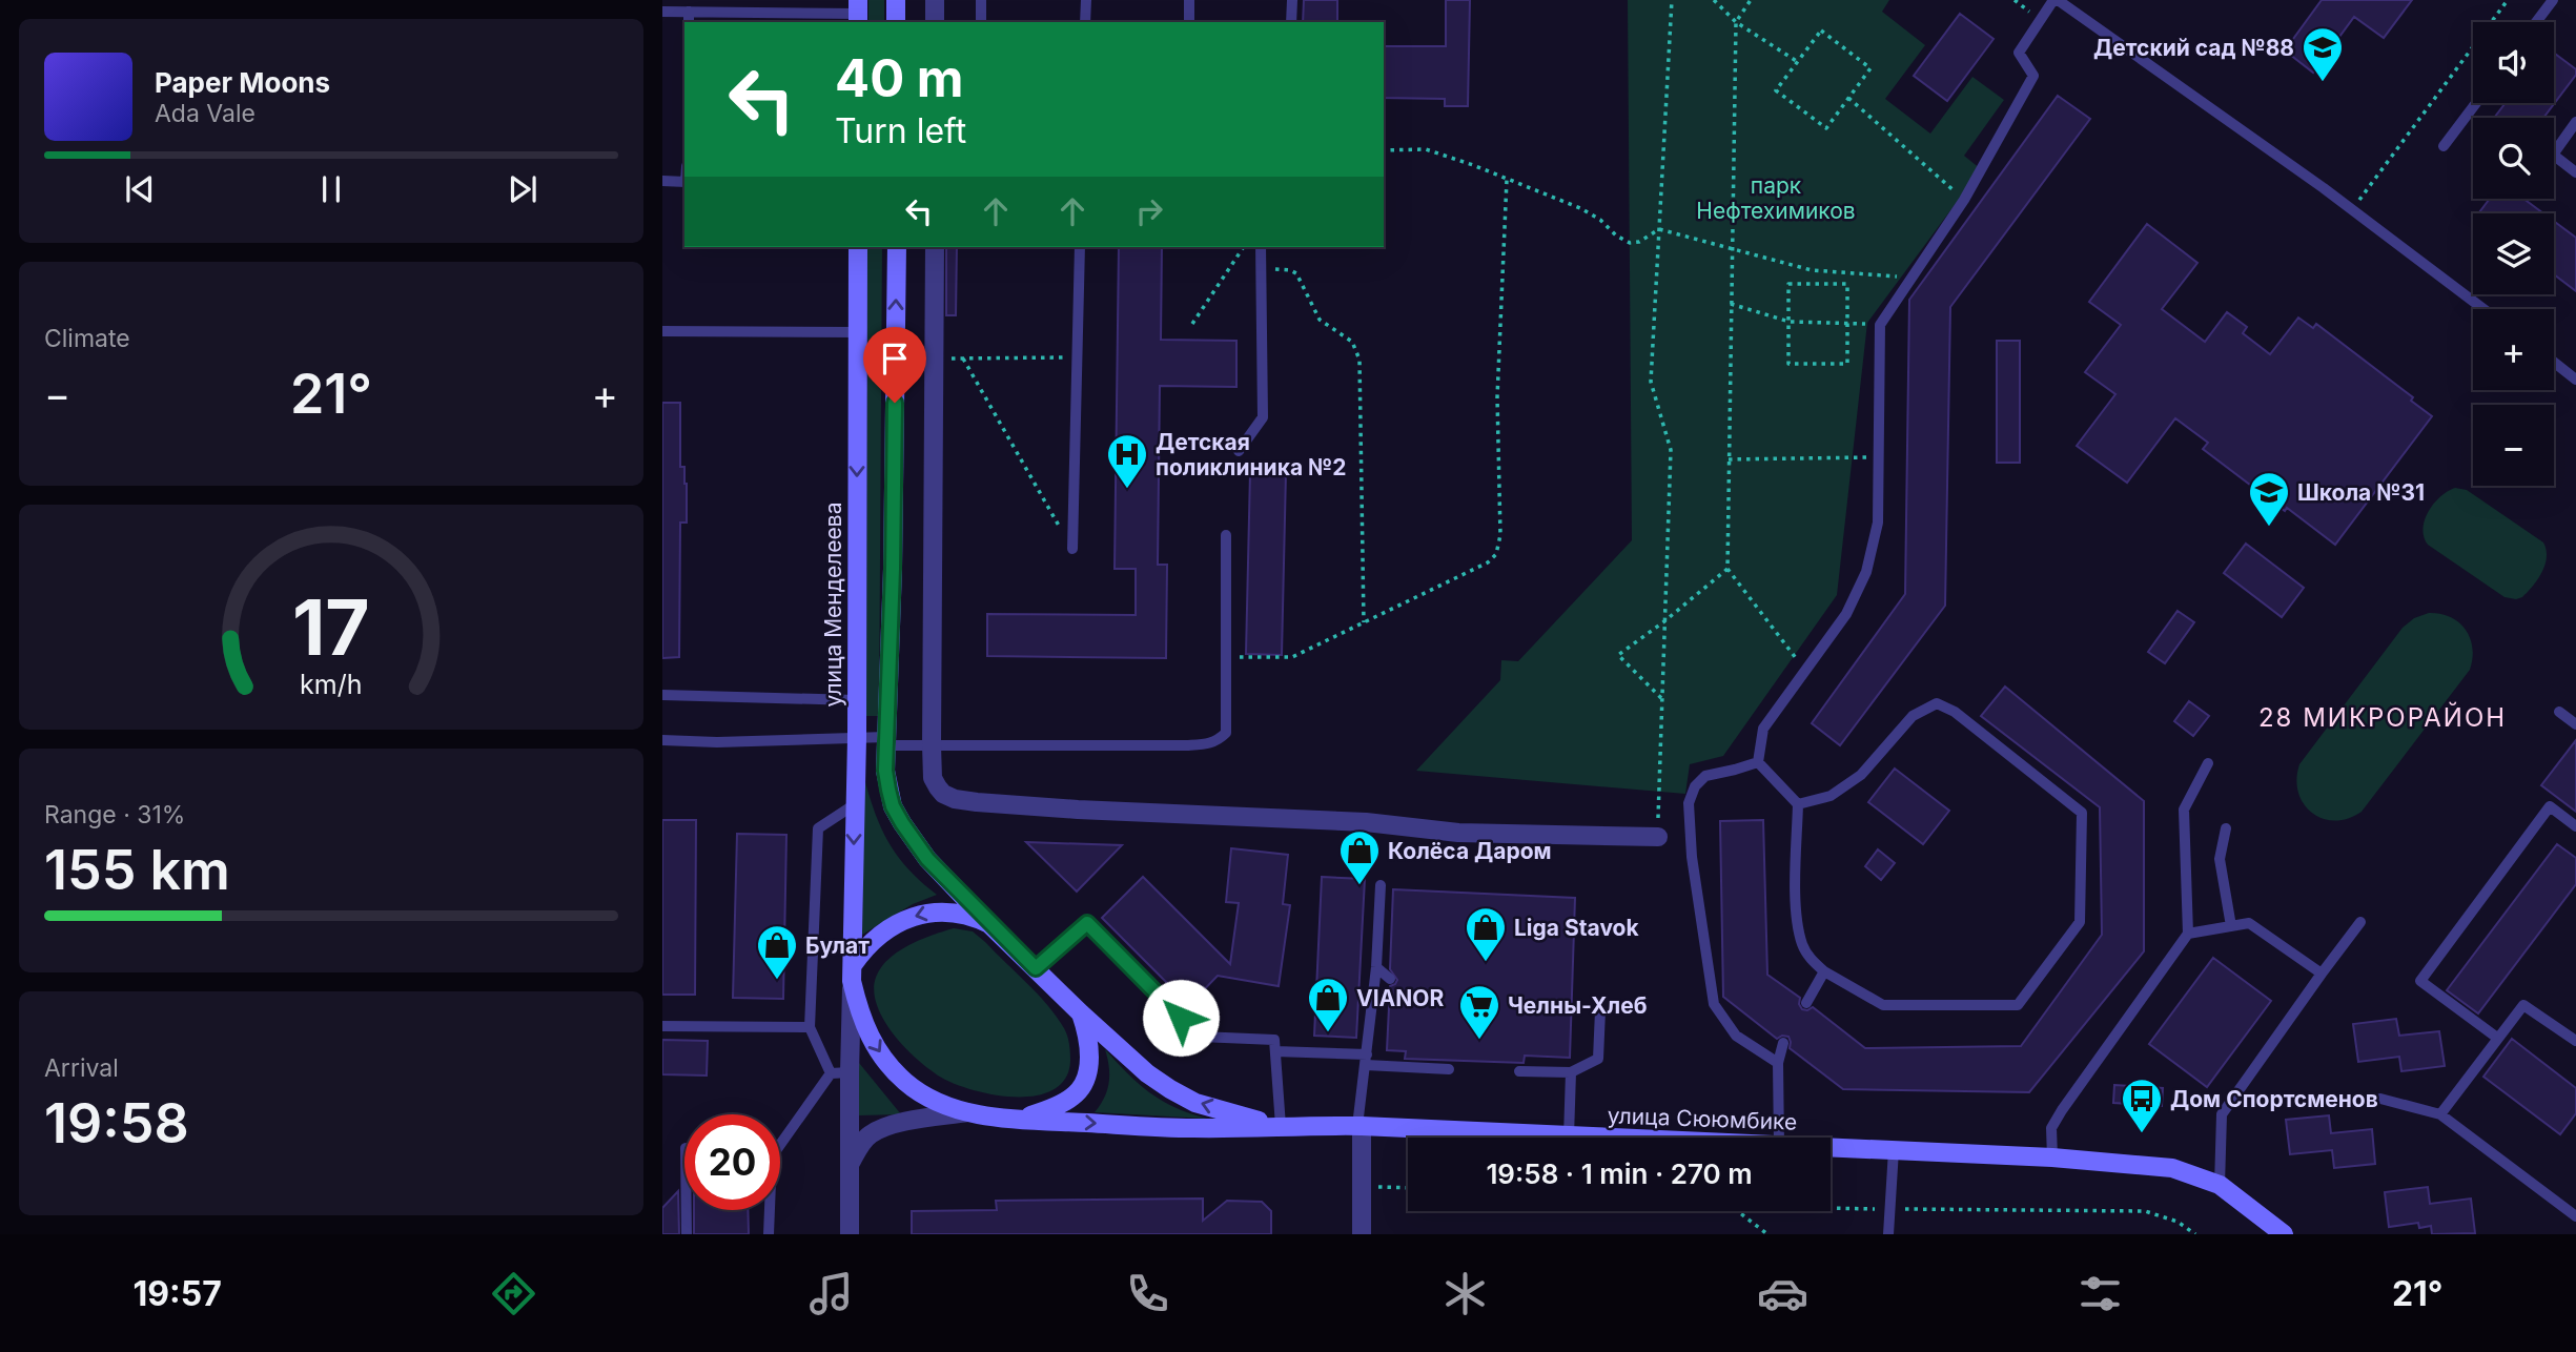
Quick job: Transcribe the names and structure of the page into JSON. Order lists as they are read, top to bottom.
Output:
{
  "streets": {
    "street": ["улица Менделеева", "улица Сююмбике"]
  },
  "districts": ["28 МИКРОРАЙОН"],
  "parks": ["парк Нефтехимиков"],
  "places": {
    "school or university": ["Детский сад №88", "Школа №31"],
    "hospital": ["Детская поликлиника №2"],
    "shop": [
      "Колёса Даром",
      "Liga Stavok",
      "Булат",
      "VIANOR"
    ],
    "supermarket": ["Челны-Хлеб"],
    "bus stop": ["Дом Спортсменов"]
  },
  "page": {
    "map_buttons": ["+", "−"],
    "turn": ["40 m", "Turn left"],
    "song": ["Paper Moons", "Ada Vale"],
    "tile": [
      "Climate",
      ["Range · 31%", "155 km"],
      ["Arrival", "19:58"]
    ],
    "heat": ["−", "21°", "+"],
    "limit": "20",
    "trip": "19:58 · 1 min · 270 m",
    "tabs": ["19:57", "21°"],
    "gauge": ["17", "km/h"]
  }
}
